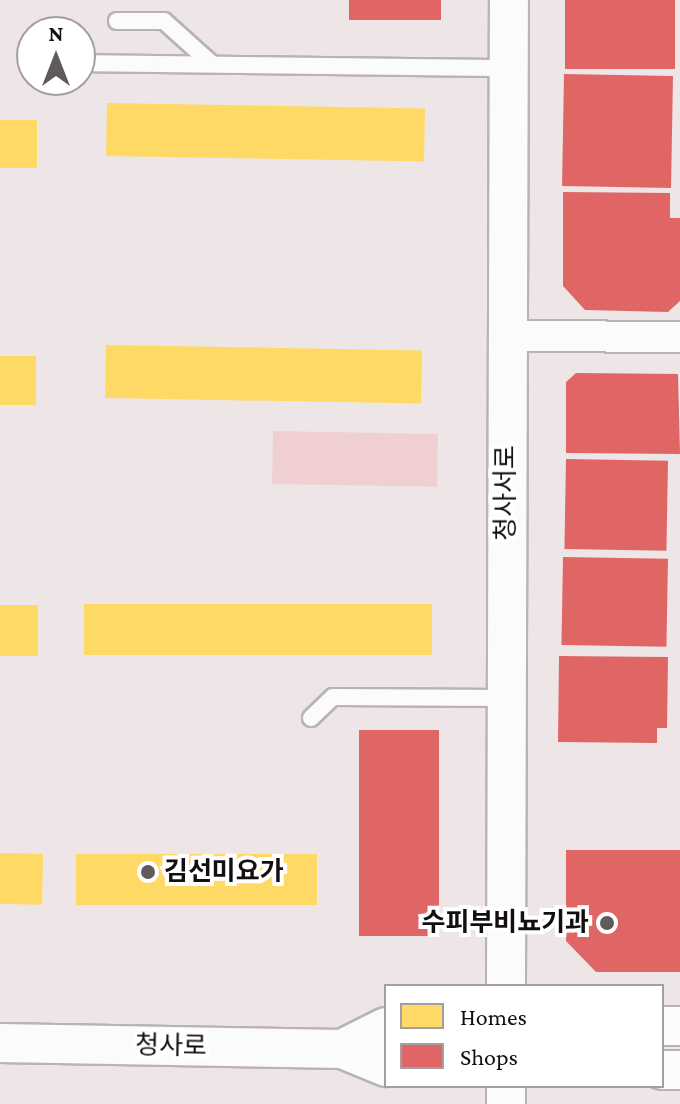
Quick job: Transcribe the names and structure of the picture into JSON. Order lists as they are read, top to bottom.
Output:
{
  "streets": {
    "street": ["청사서로", "청사로"]
  },
  "places": ["김선미요가", "수피부비뇨기과"],
  "legend": ["Homes", "Shops"],
  "north": "top"
}
